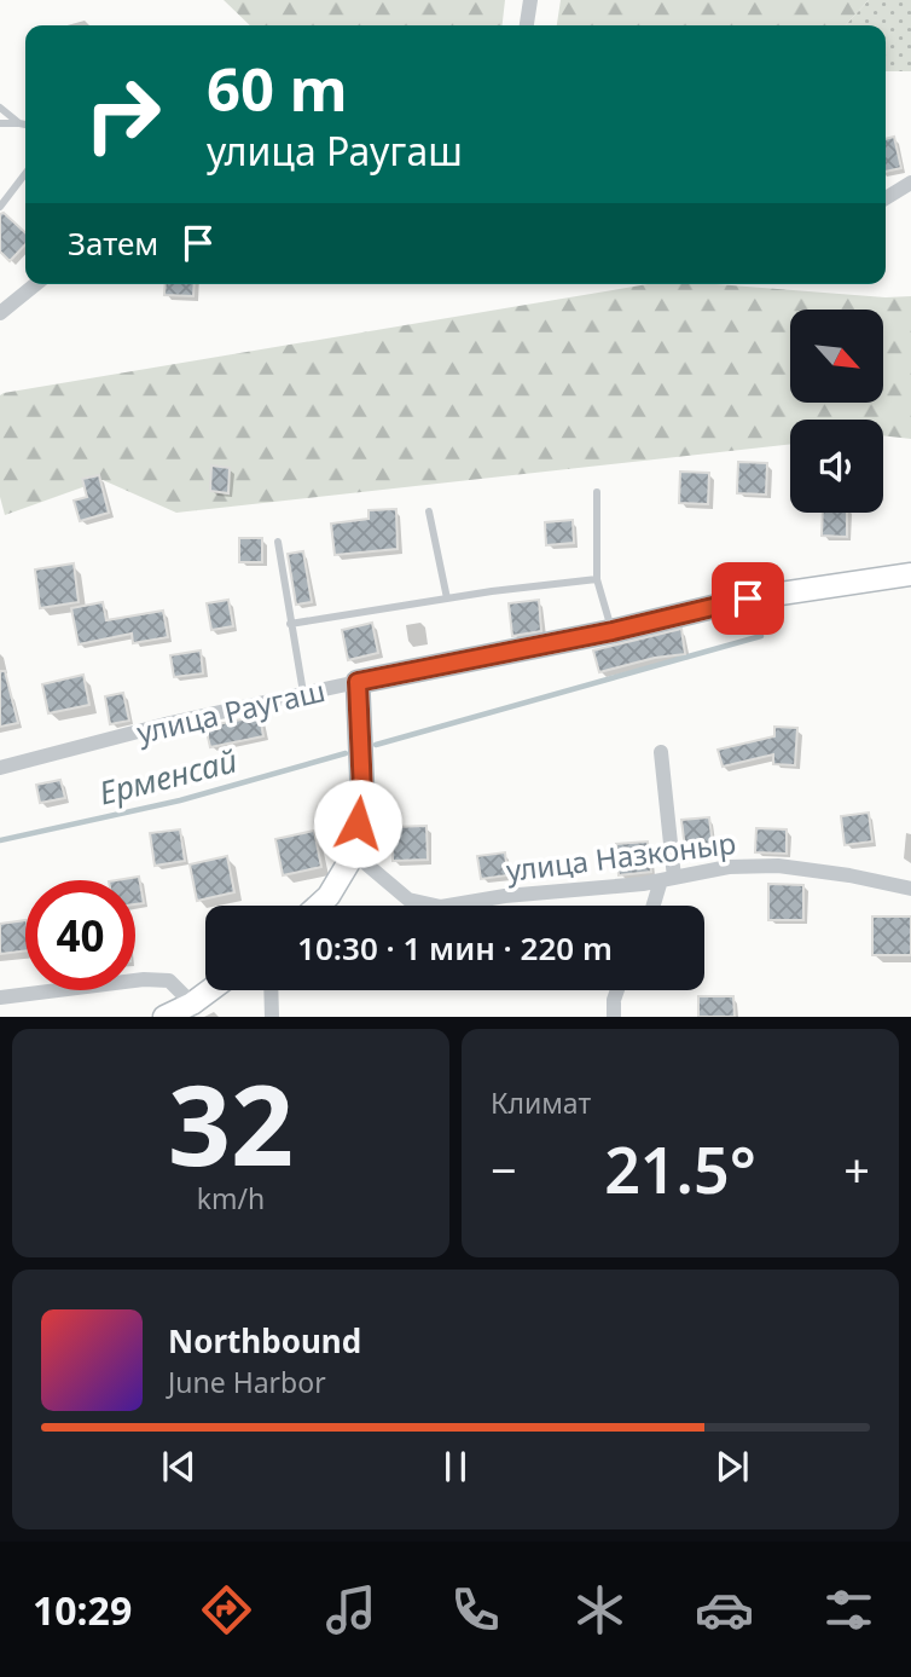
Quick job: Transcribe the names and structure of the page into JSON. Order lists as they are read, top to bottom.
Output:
{
  "streets": {
    "street": ["улица Раугаш", "улица Назконыр"]
  },
  "water": ["Ерменсай"],
  "north": "bottom right",
  "page": {
    "turn": ["60 m", "улица Раугаш"],
    "then": "Затем",
    "limit": "40",
    "trip": "10:30 · 1 мин · 220 m",
    "tile": [
      ["32", "km/h"],
      "Климат"
    ],
    "heat": ["−", "21.5°", "+"],
    "song": ["Northbound", "June Harbor"],
    "tabs": "10:29"
  }
}
